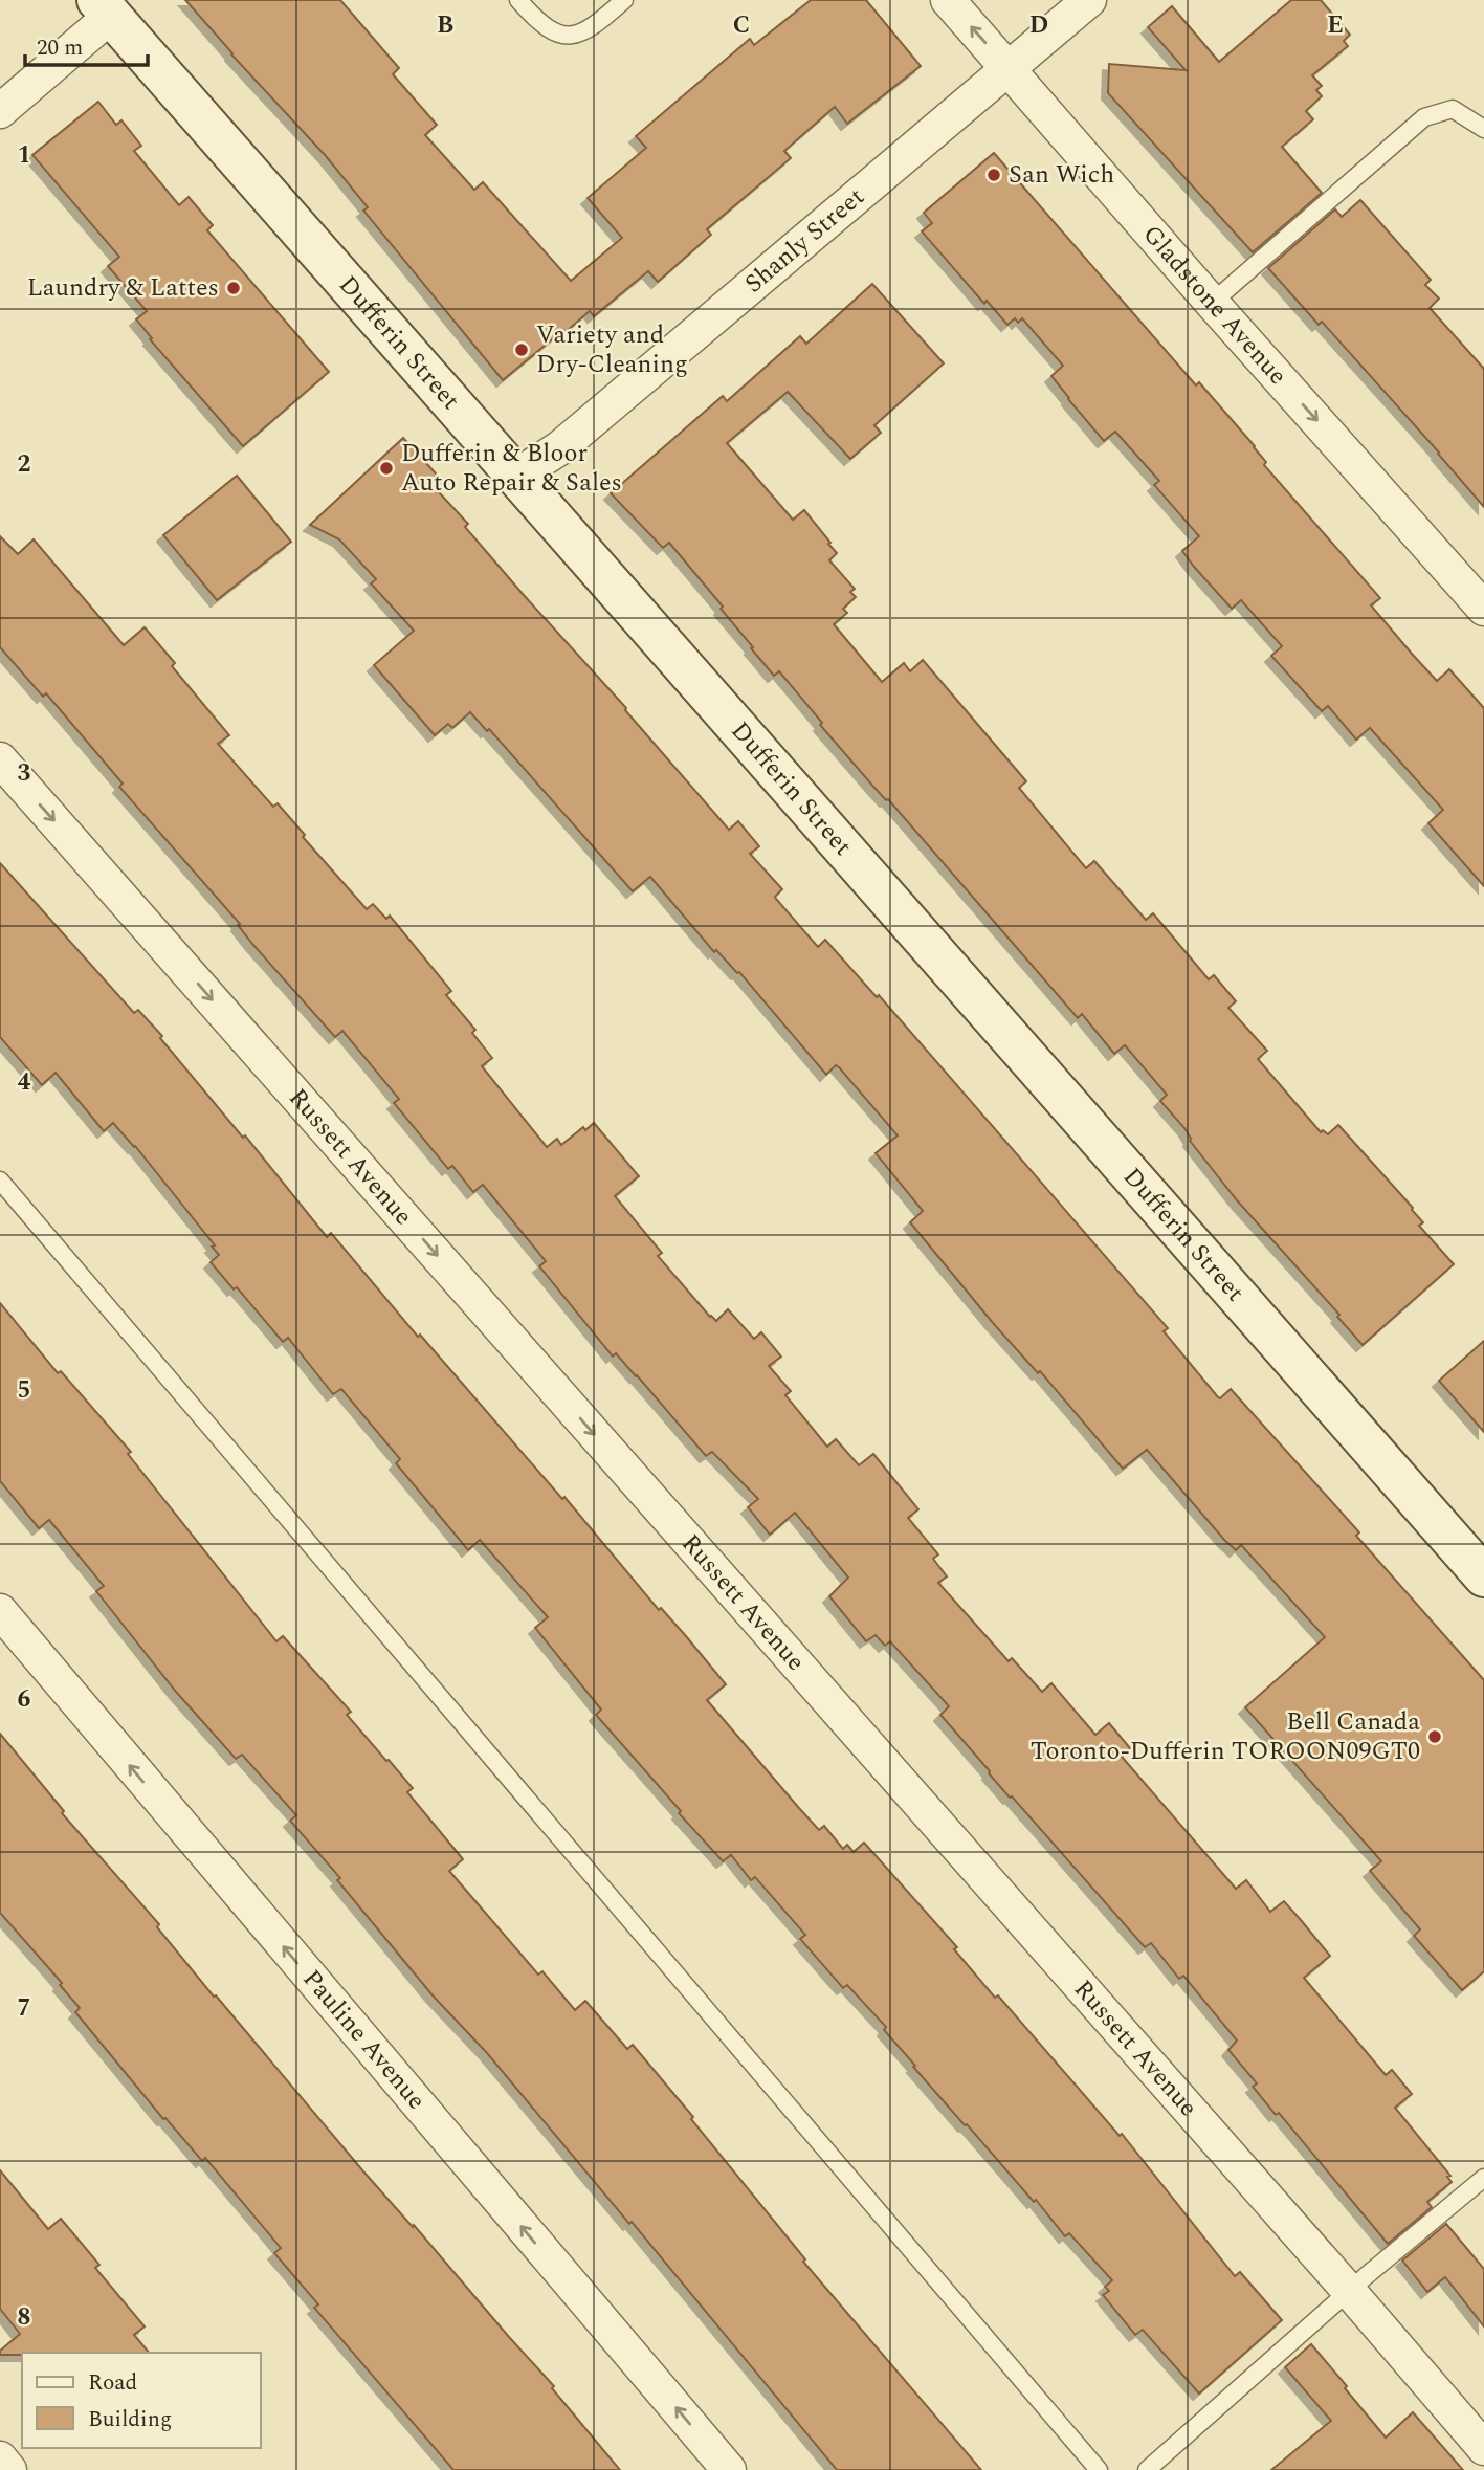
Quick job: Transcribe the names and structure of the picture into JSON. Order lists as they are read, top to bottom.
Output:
{
  "streets": {
    "main road": ["Dufferin Street"],
    "street": [
      "Shanly Street",
      "Gladstone Avenue",
      "Russett Avenue",
      "Pauline Avenue"
    ]
  },
  "crossings": [
    ["Shanly Street", "Gladstone Avenue"],
    ["Shanly Street", "Dufferin Street"]
  ],
  "one_way": ["Russett Avenue", "Pauline Avenue"],
  "places": [
    "San Wich",
    "Laundry & Lattes",
    "Variety and Dry-Cleaning",
    "Dufferin & Bloor Auto Repair & Sales",
    "Bell Canada Toronto-Dufferin TOROON09GT0"
  ],
  "legend": ["Road", "Building"],
  "scale_bar": "20 m",
  "grid": {
    "columns": [
      "B",
      "C",
      "D",
      "E"
    ],
    "rows": [
      "1",
      "2",
      "3",
      "4",
      "5",
      "6",
      "7",
      "8"
    ]
  }
}
